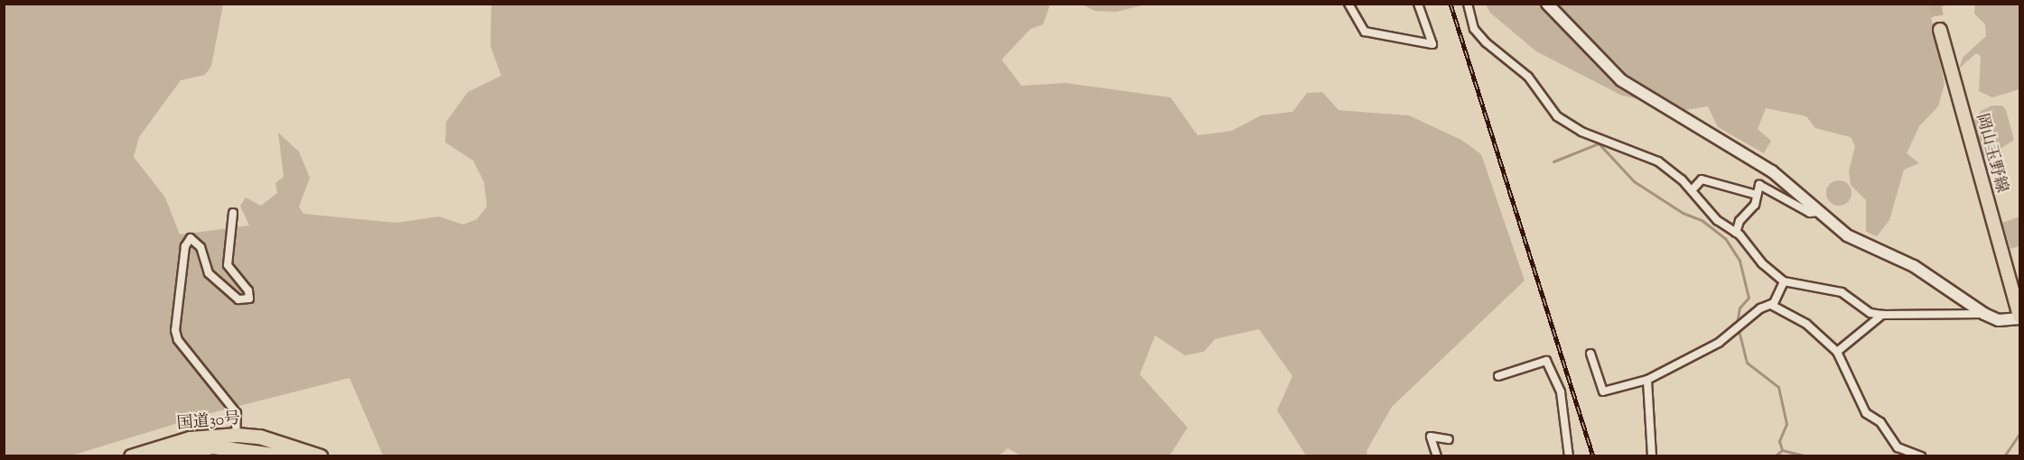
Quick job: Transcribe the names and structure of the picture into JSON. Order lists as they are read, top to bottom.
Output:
{
  "streets": {
    "highway": ["国道30号"],
    "main road": ["岡山玉野線"]
  }
}
